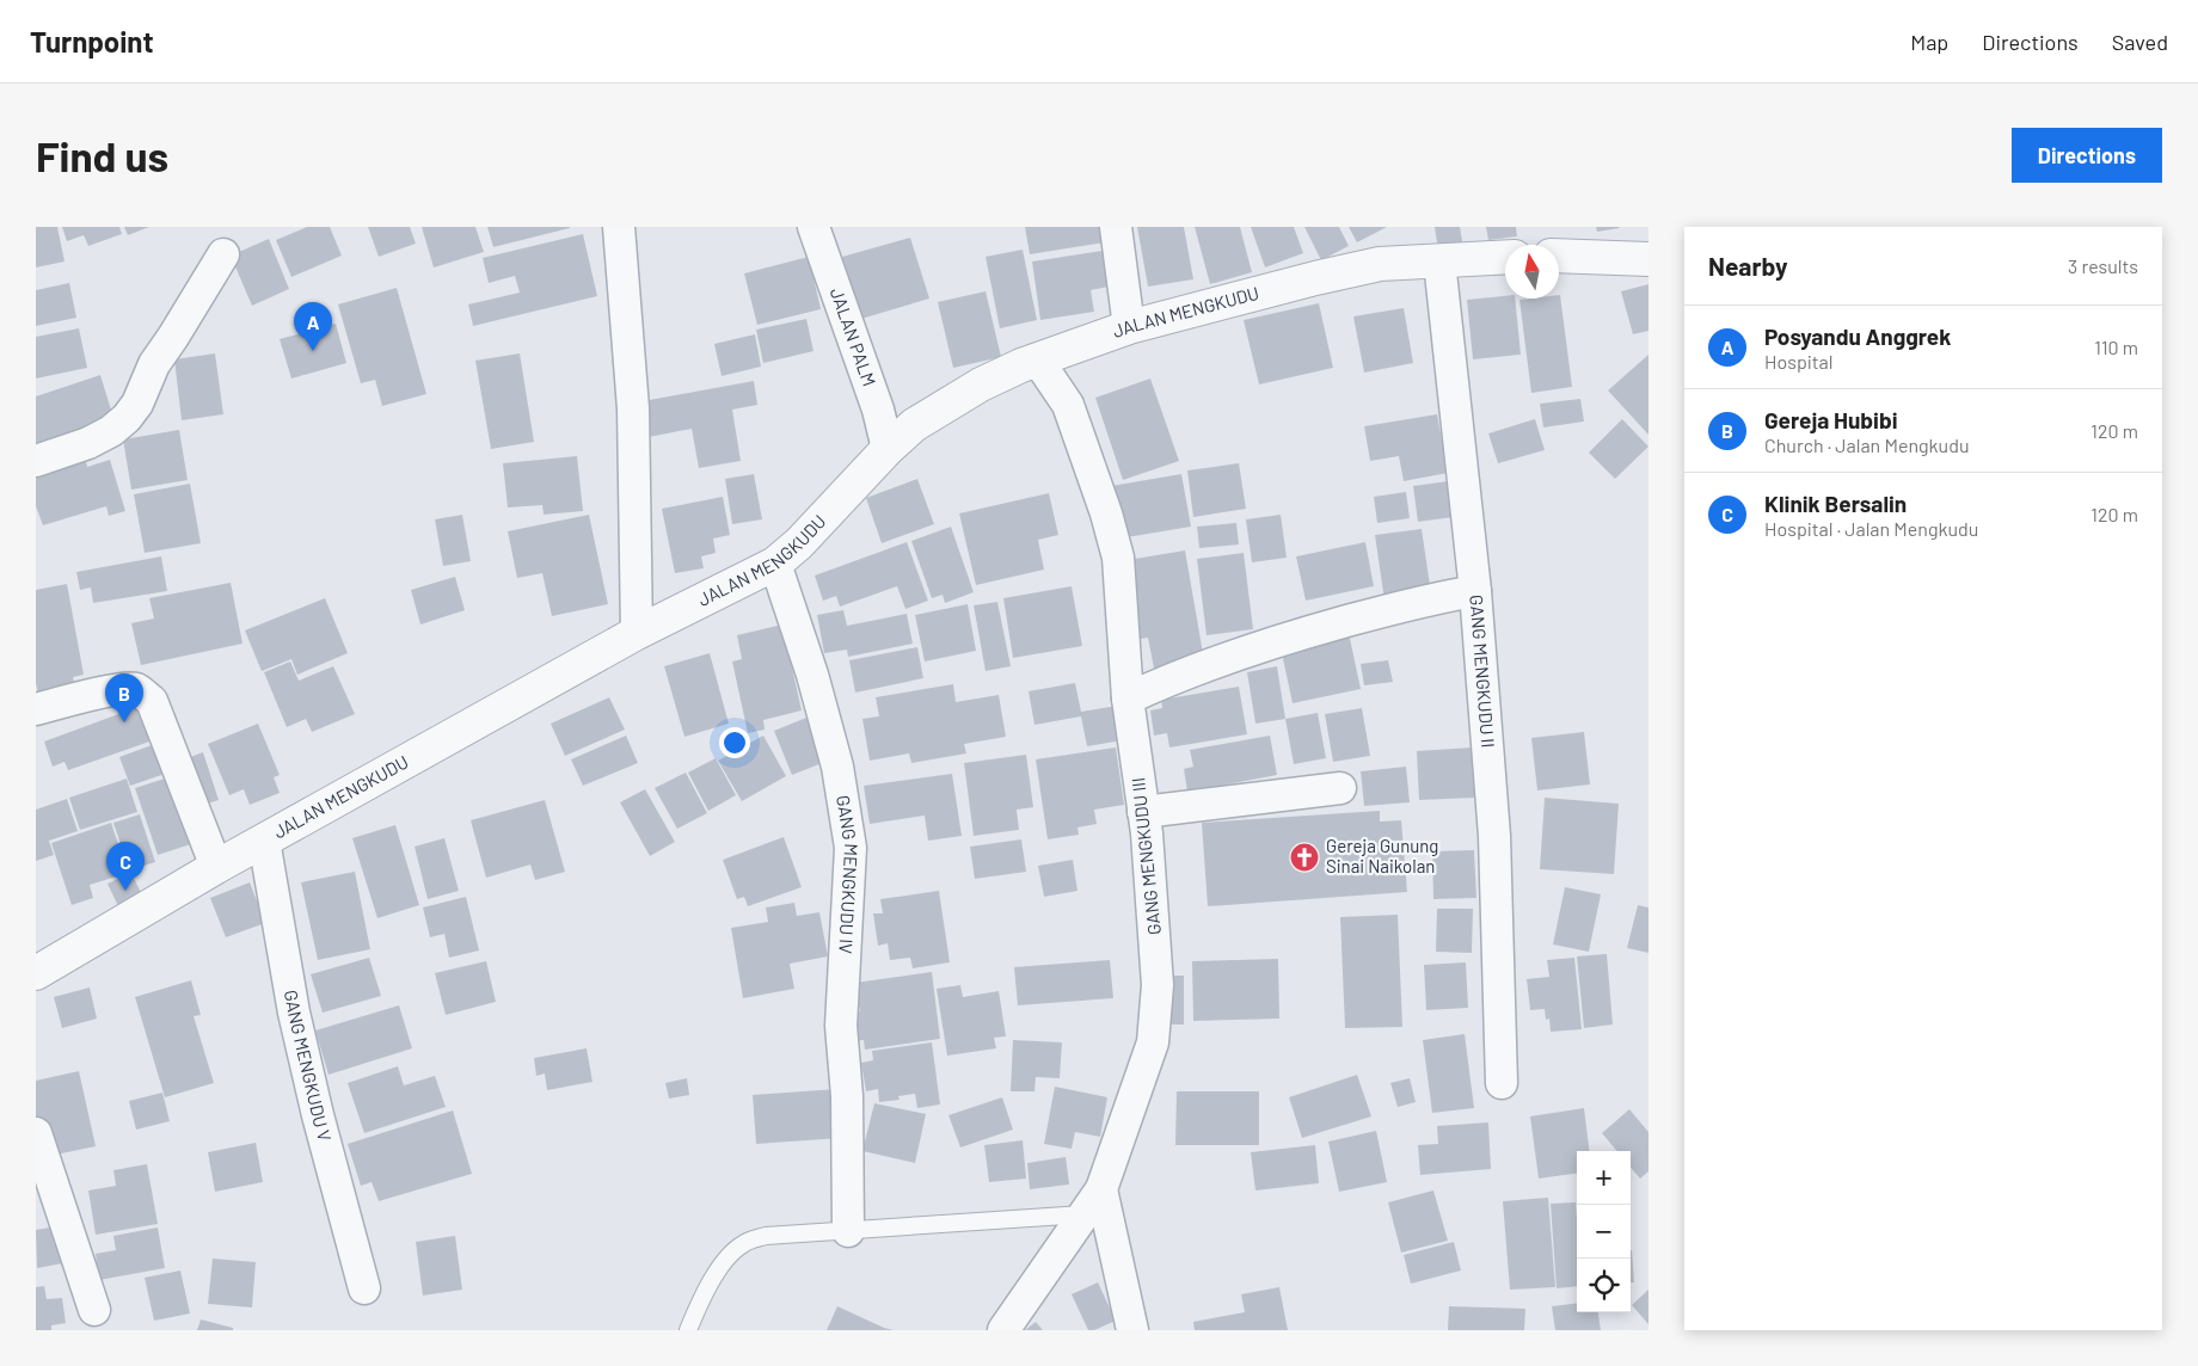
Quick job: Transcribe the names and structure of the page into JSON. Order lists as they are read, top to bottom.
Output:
{
  "streets": {
    "street": [
      "JALAN MENGKUDU",
      "JALAN PALM",
      "GANG MENGKUDU II",
      "GANG MENGKUDU III",
      "GANG MENGKUDU IV",
      "GANG MENGKUDU V"
    ]
  },
  "crossings": [
    ["JALAN MENGKUDU", "JALAN PALM"],
    ["JALAN MENGKUDU", "GANG MENGKUDU II"],
    ["JALAN MENGKUDU", "GANG MENGKUDU III"],
    ["JALAN MENGKUDU", "GANG MENGKUDU IV"],
    ["JALAN MENGKUDU", "GANG MENGKUDU V"]
  ],
  "places": {
    "church": ["Gereja Gunung Sinai Naikolan"]
  },
  "north": "top",
  "page": {
    "header": "Turnpoint",
    "nav": ["Map", "Directions", "Saved"],
    "buttons": "Directions",
    "title": "Find us",
    "heading": ["Nearby", "3 results"],
    "pins": ["A", "B", "C"],
    "list": [
      {
        "mark": "A",
        "name": "Posyandu Anggrek",
        "note": "Hospital",
        "value": "110 m"
      },
      {
        "mark": "B",
        "name": "Gereja Hubibi",
        "note": "Church · Jalan Mengkudu",
        "value": "120 m"
      },
      {
        "mark": "C",
        "name": "Klinik Bersalin",
        "note": "Hospital · Jalan Mengkudu",
        "value": "120 m"
      }
    ],
    "map_buttons": ["+", "−"]
  }
}
